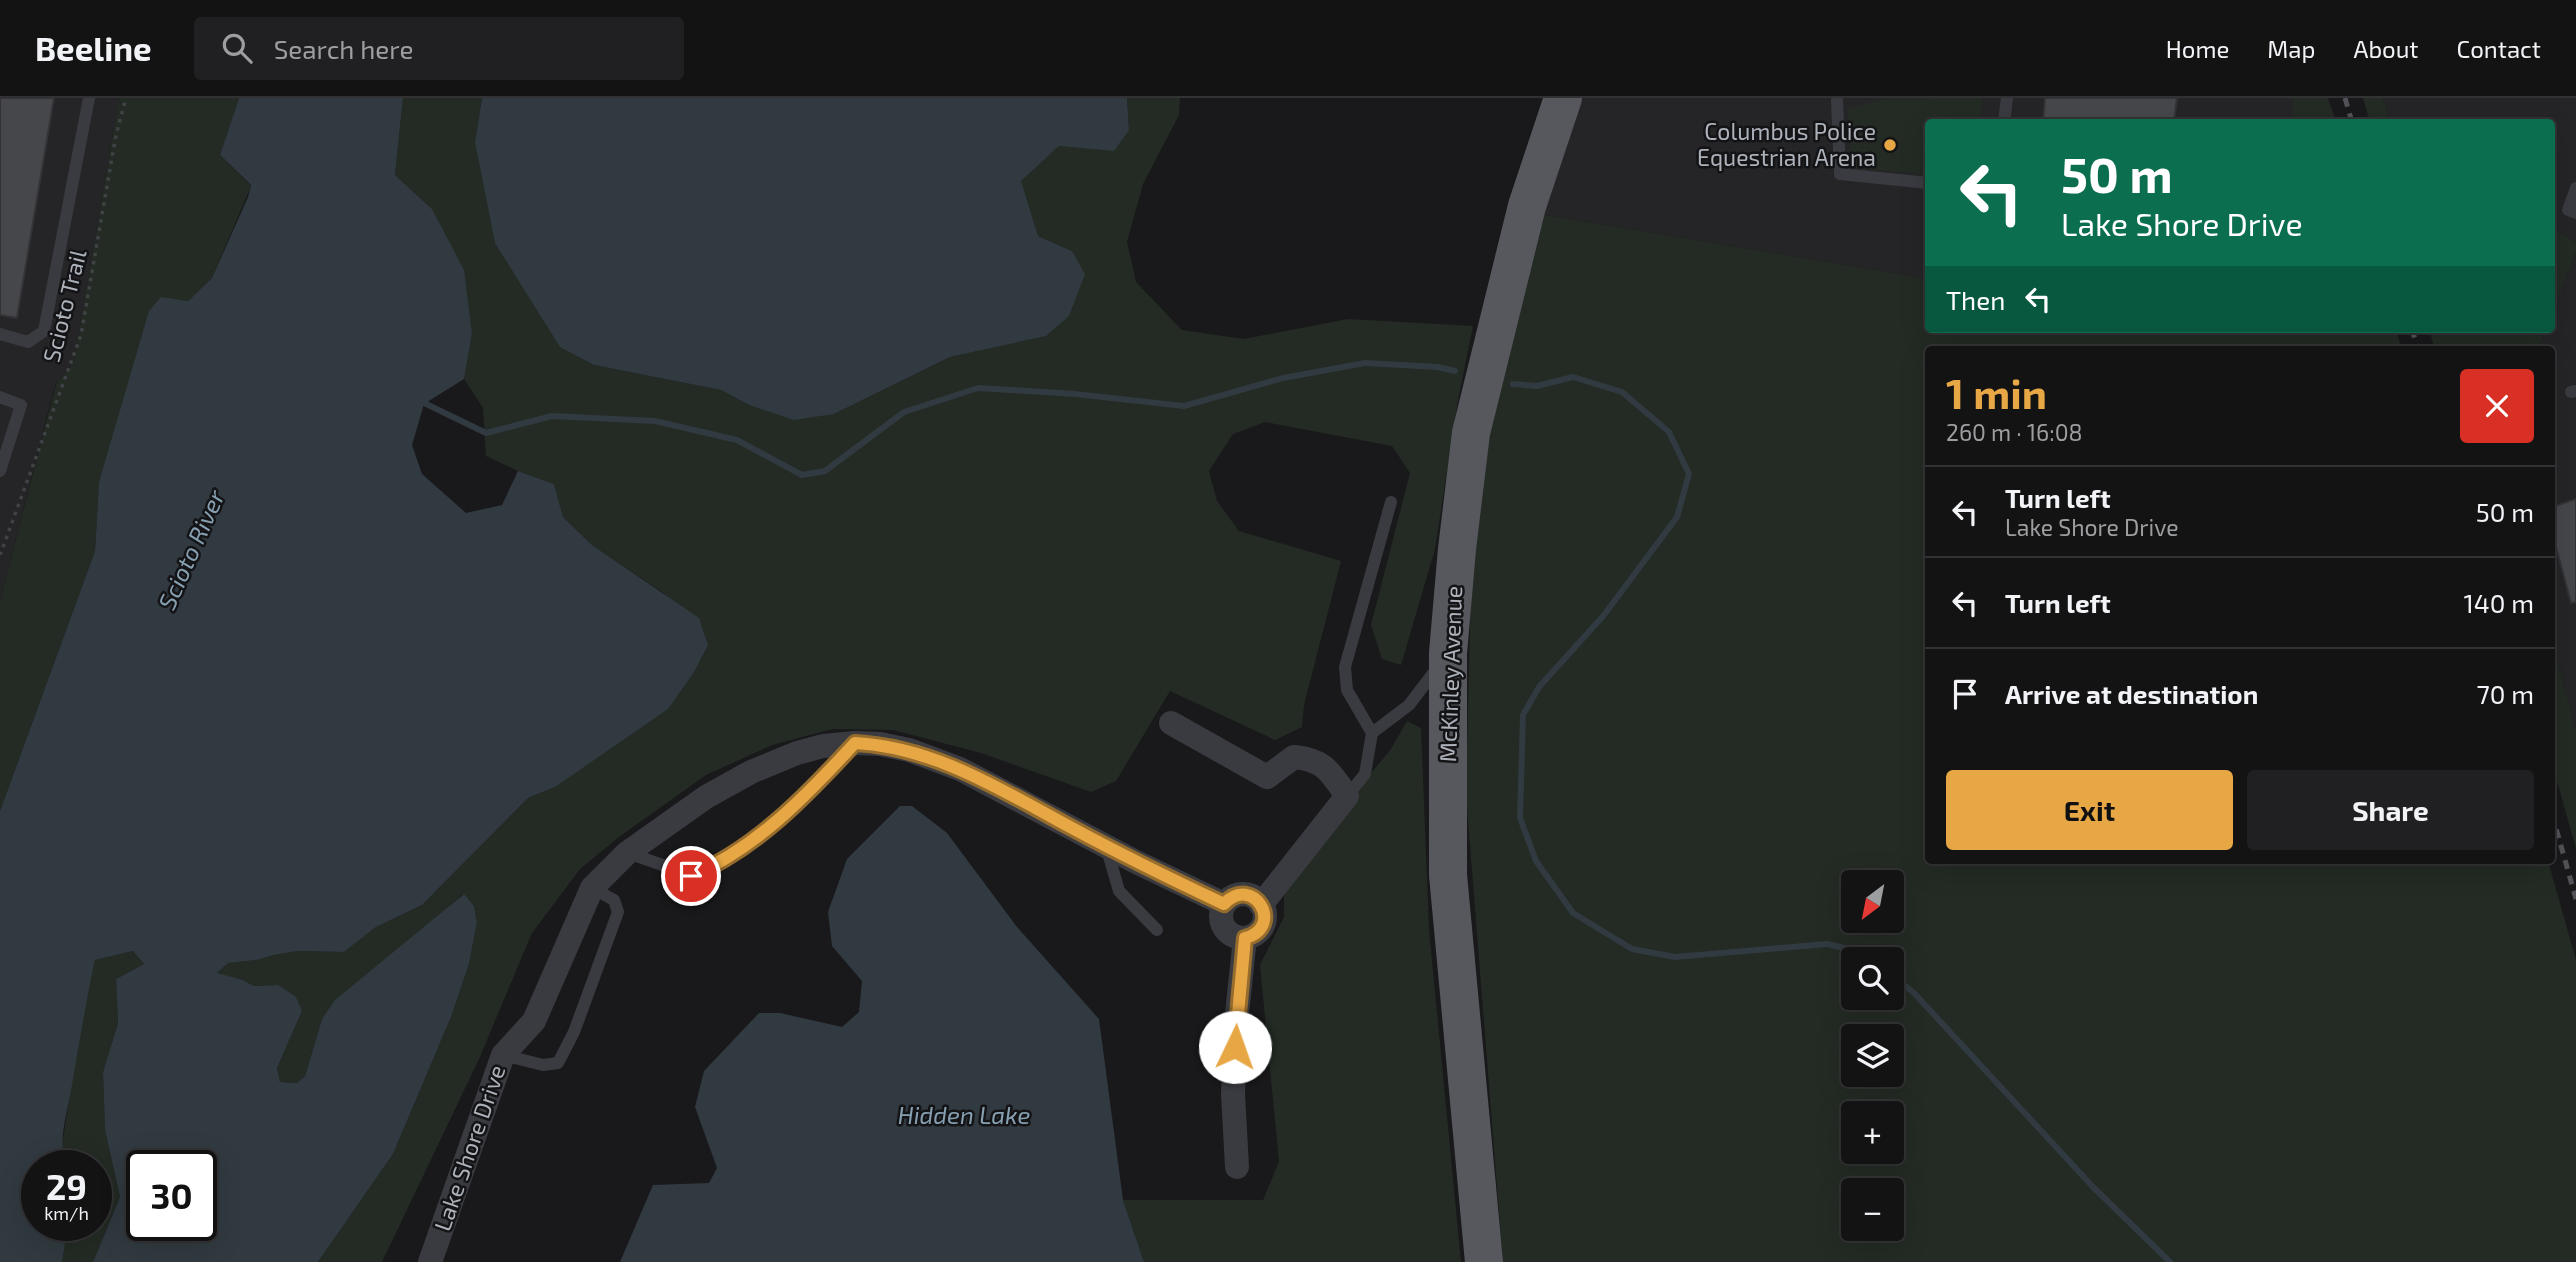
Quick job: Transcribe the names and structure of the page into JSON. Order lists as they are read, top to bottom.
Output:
{
  "streets": {
    "main road": ["McKinley Avenue"],
    "street": ["Lake Shore Drive"],
    "path": ["Scioto Trail"]
  },
  "water": ["Scioto River", "Hidden Lake"],
  "places": ["Columbus Police Equestrian Arena"],
  "north": "bottom left",
  "page": {
    "header": "Beeline",
    "search": "Search here",
    "nav": [
      "Home",
      "Map",
      "About",
      "Contact"
    ],
    "turn": ["50 m", "Lake Shore Drive"],
    "then": "Then",
    "heading": ["1 min", "260 m · 16:08"],
    "list": [
      {
        "name": "Turn left",
        "note": "Lake Shore Drive",
        "value": "50 m"
      },
      {
        "name": "Turn left",
        "value": "140 m"
      },
      {
        "name": "Arrive at destination",
        "value": "70 m"
      }
    ],
    "buttons": ["Exit", "Share"],
    "map_buttons": ["+", "−"],
    "speed": "29 km/h",
    "limit": "30"
  }
}
